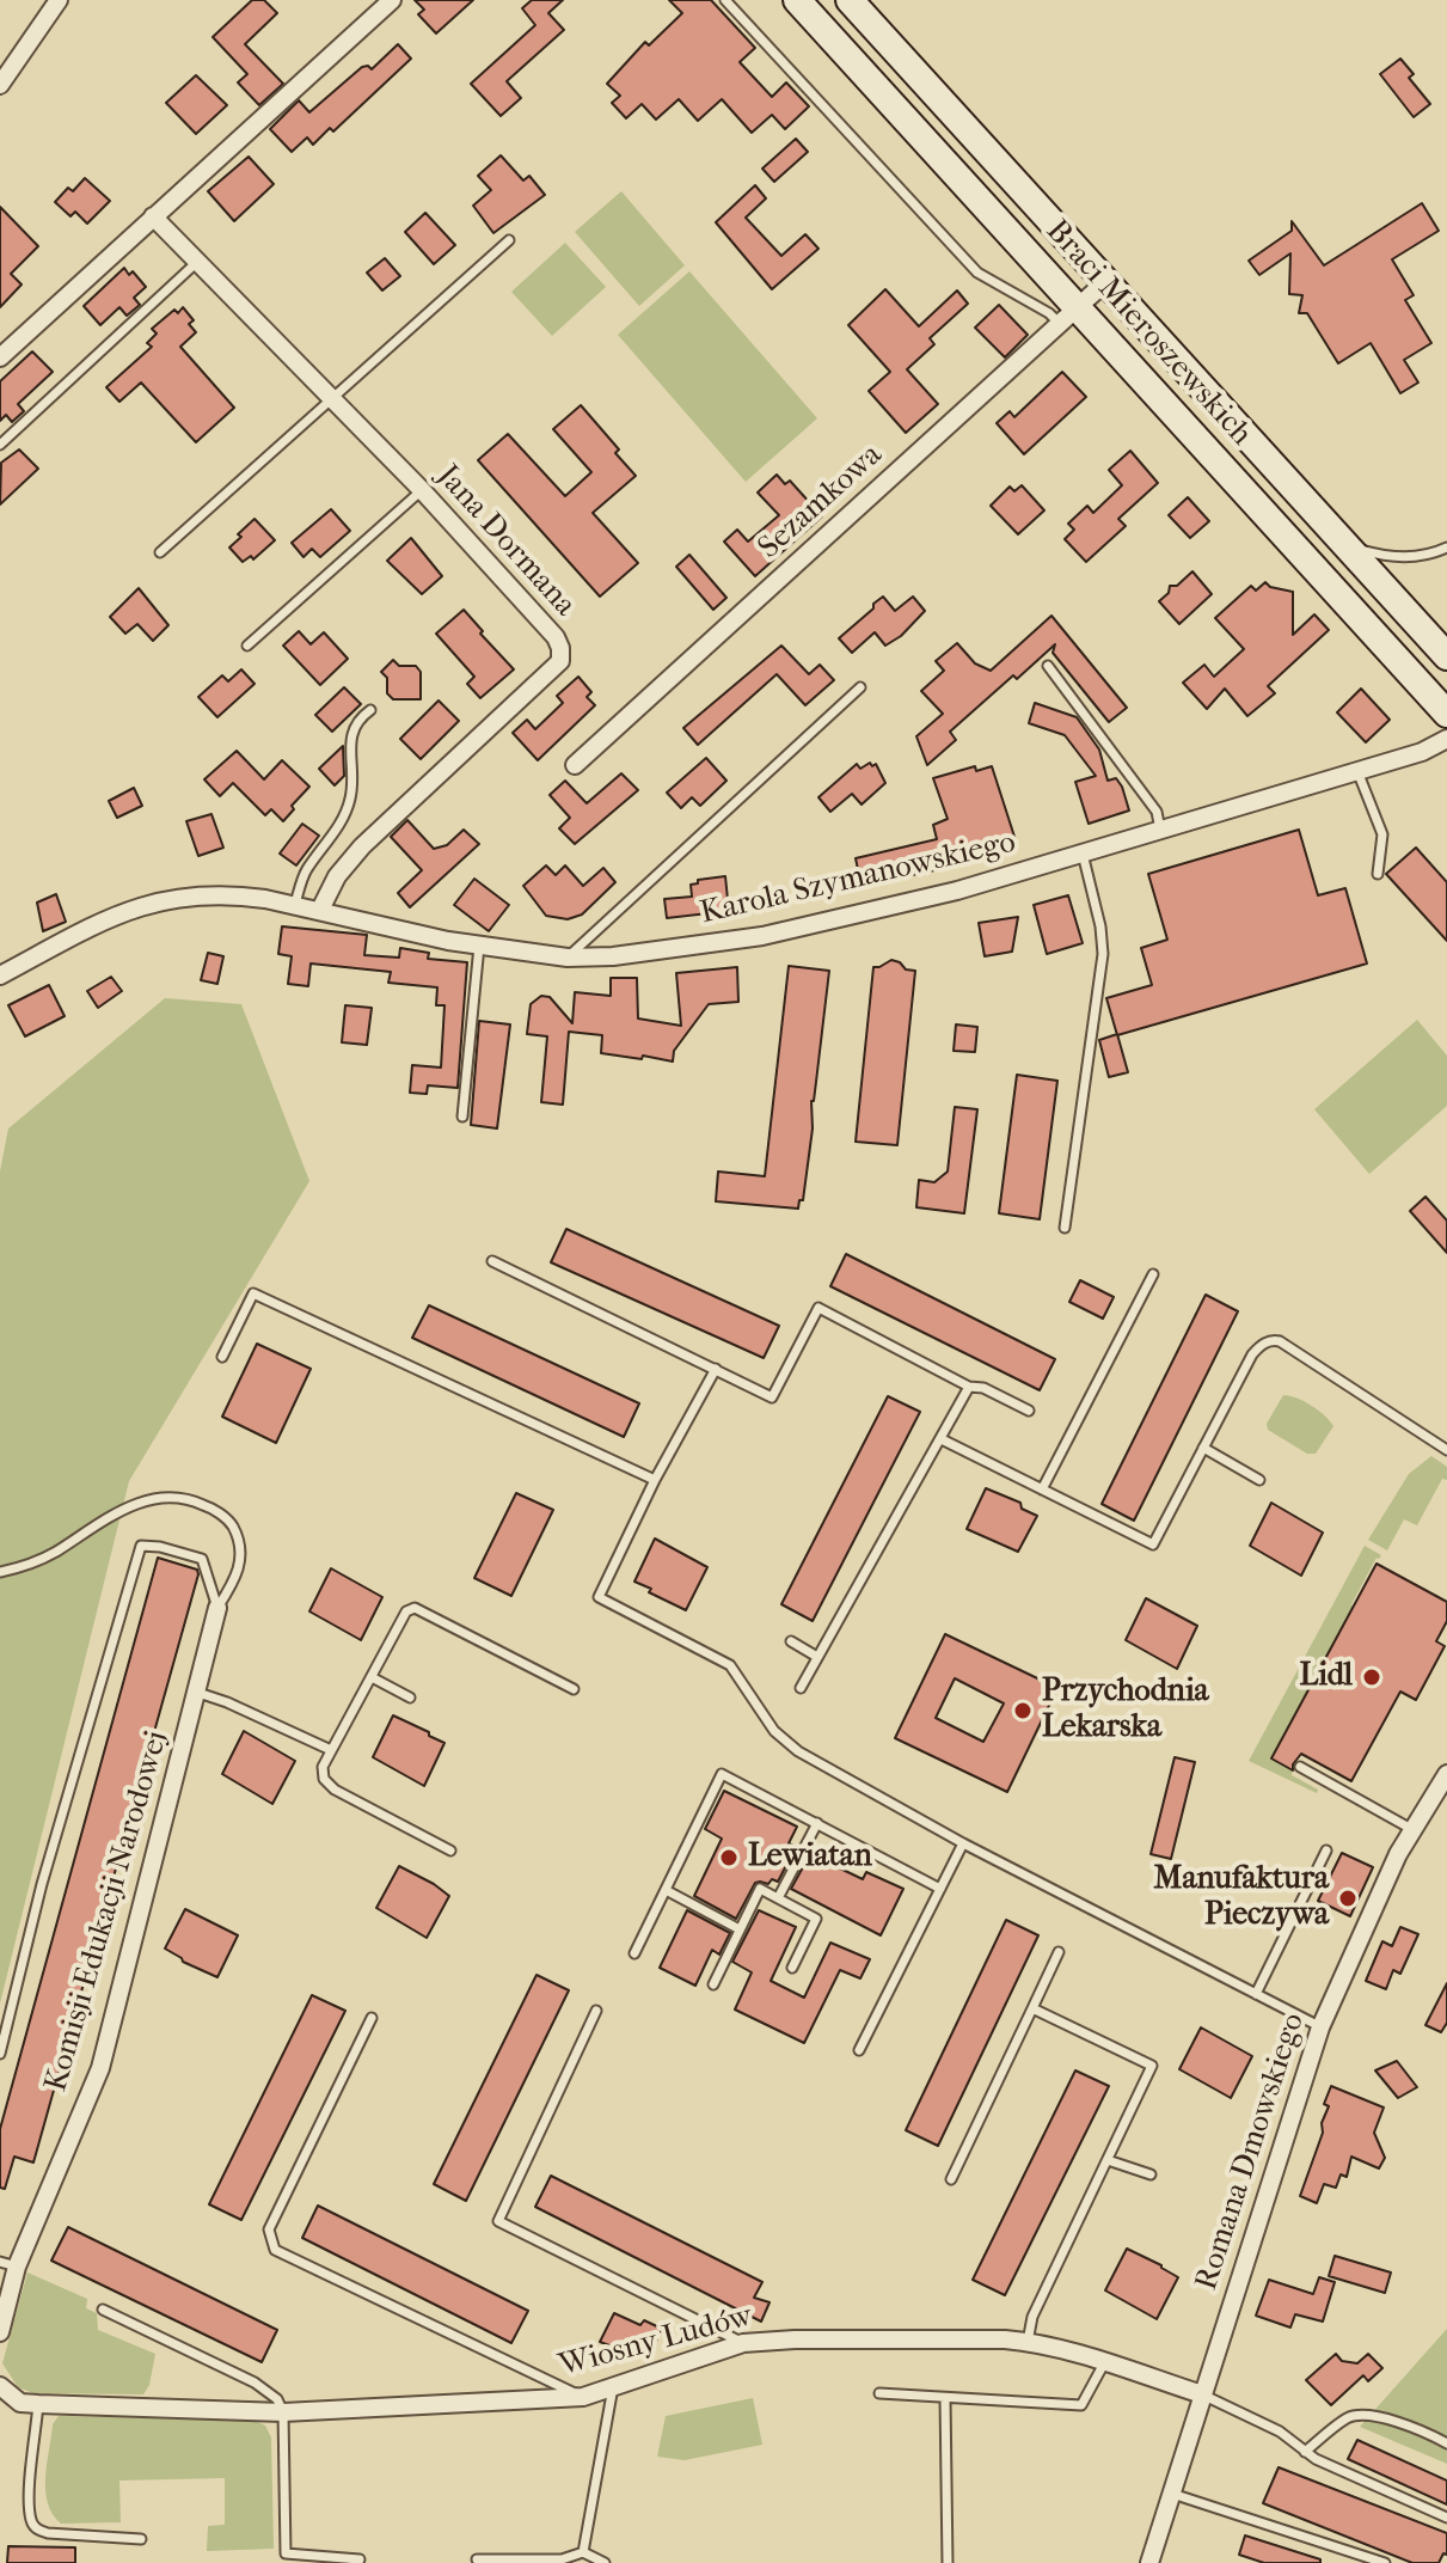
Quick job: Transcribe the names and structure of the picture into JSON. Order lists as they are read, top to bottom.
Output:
{
  "streets": {
    "main road": ["Braci Mieroszewskich"],
    "street": [
      "Sezamkowa",
      "Jana Dormana",
      "Karola Szymanowskiego",
      "Komisji Edukacji Narodowej",
      "Romana Dmowskiego",
      "Wiosny Ludów"
    ]
  },
  "crossings": [
    ["Braci Mieroszewskich", "Sezamkowa"],
    ["Jana Dormana", "Karola Szymanowskiego"],
    ["Romana Dmowskiego", "Wiosny Ludów"]
  ],
  "places": [
    "Lidl",
    "Przychodnia Lekarska",
    "Lewiatan",
    "Manufaktura Pieczywa"
  ]
}
